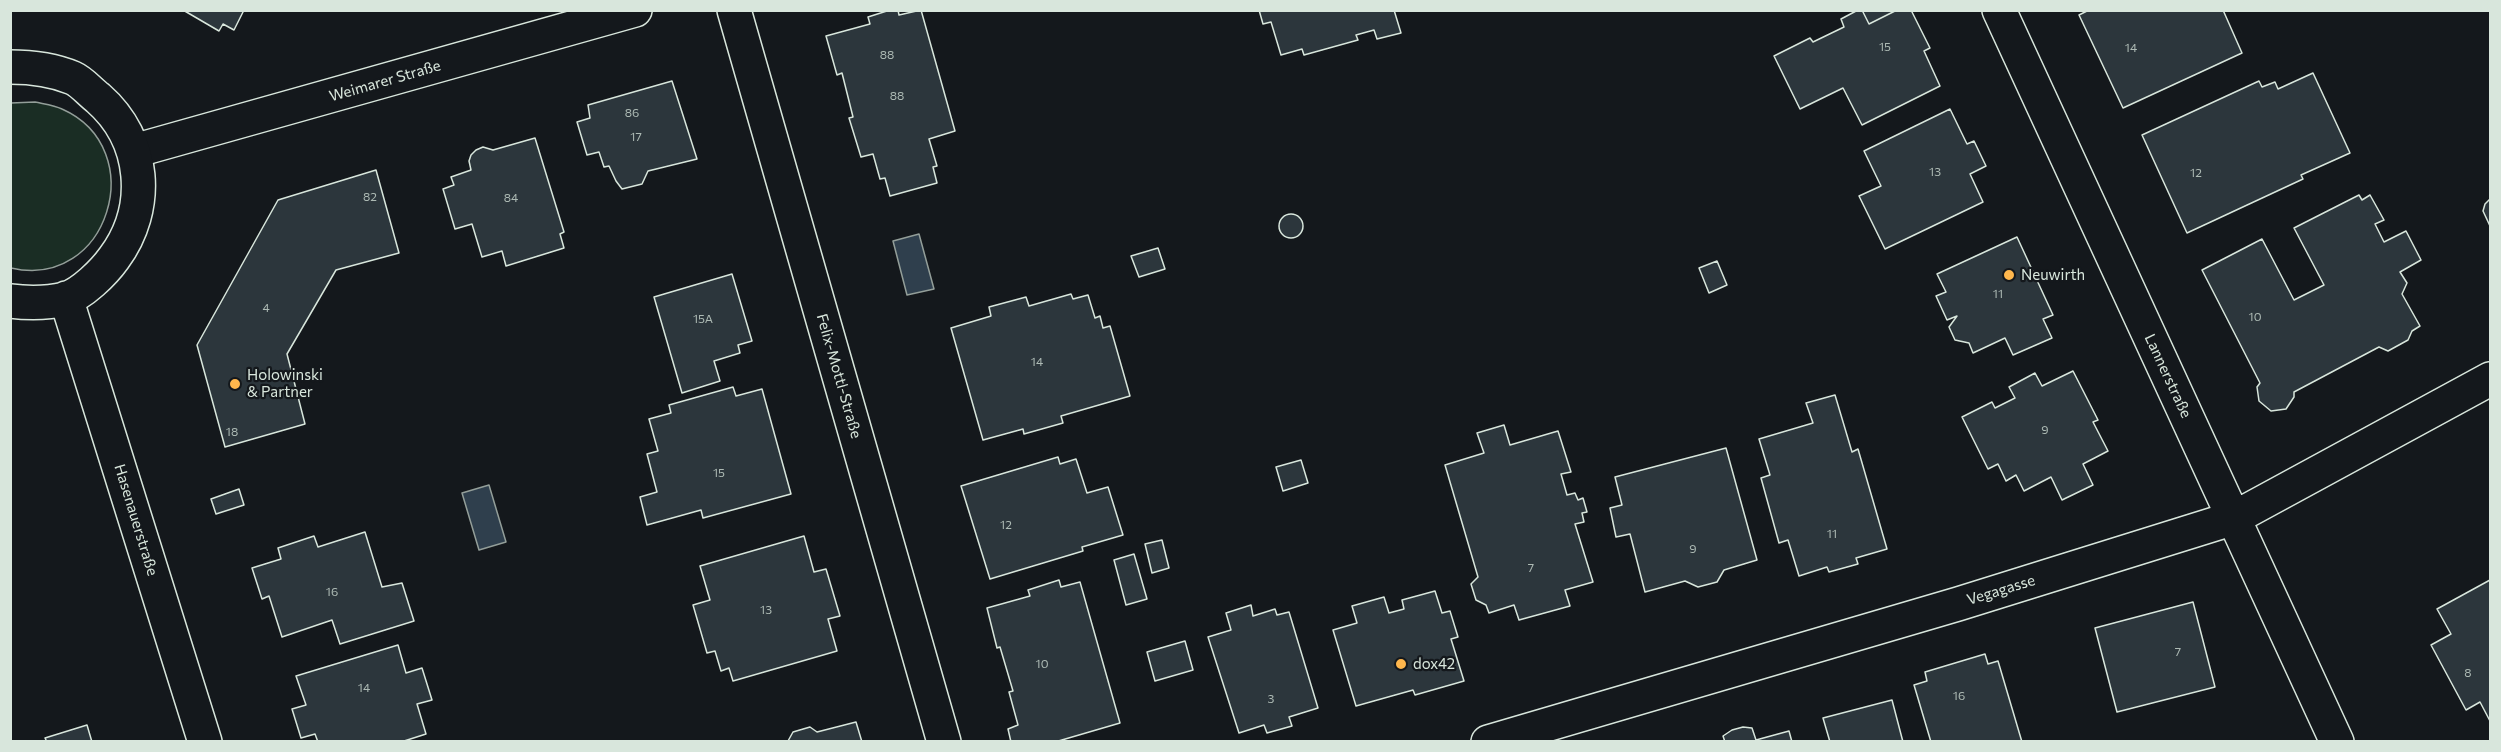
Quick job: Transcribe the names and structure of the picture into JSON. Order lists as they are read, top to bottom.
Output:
{
  "streets": {
    "street": [
      "Weimarer Straße",
      "Felix-Mottl-Straße",
      "Lannerstraße",
      "Hasenauerstraße",
      "Vegagasse"
    ]
  },
  "crossings": [
    ["Lannerstraße", "Vegagasse"]
  ],
  "places": ["Neuwirth", "Holowinski & Partner", "dox42"],
  "house_numbers": [
    "15",
    "14",
    "88",
    "88",
    "86",
    "17",
    "13",
    "12",
    "82",
    "84",
    "11",
    "4",
    "10",
    "15A",
    "14",
    "9",
    "18",
    "15",
    "12",
    "11",
    "9",
    "7",
    "16",
    "13",
    "7",
    "10",
    "8",
    "14",
    "16",
    "3"
  ]
}
